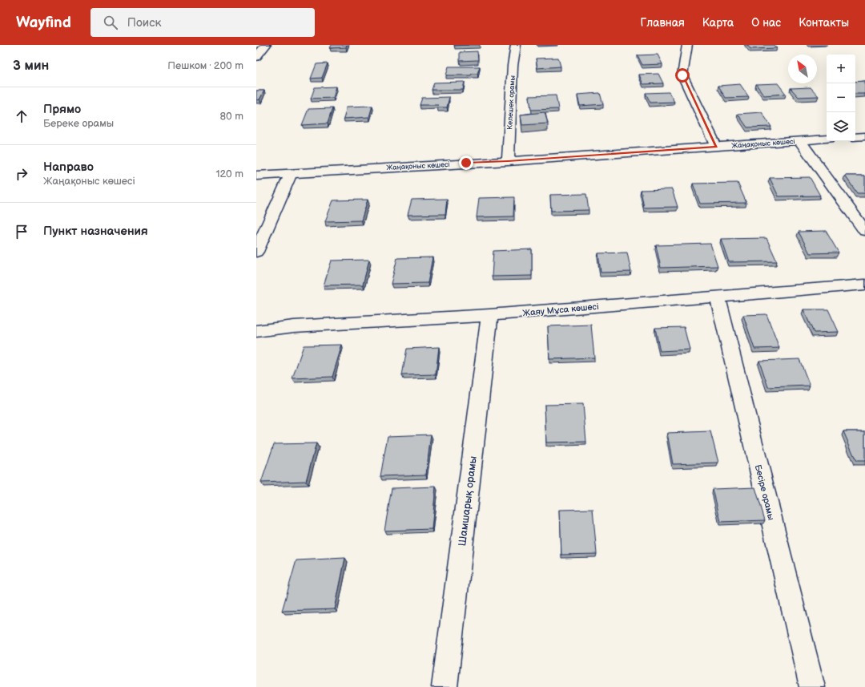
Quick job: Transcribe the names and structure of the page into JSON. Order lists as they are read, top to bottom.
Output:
{
  "streets": {
    "street": [
      "Келешек орамы",
      "Жаңақоныс көшесі",
      "Жаяу Мұса көшесі",
      "Бесіре орамы",
      "Шамшарық орамы"
    ]
  },
  "crossings": [
    ["Келешек орамы", "Жаңақоныс көшесі"],
    ["Жаяу Мұса көшесі", "Бесіре орамы"],
    ["Жаяу Мұса көшесі", "Шамшарық орамы"]
  ],
  "north": "top left",
  "page": {
    "header": "Wayfind",
    "search": "Поиск",
    "nav": [
      "Главная",
      "Карта",
      "О нас",
      "Контакты"
    ],
    "heading": ["3 мин", "Пешком · 200 m"],
    "map_buttons": ["+", "−"],
    "list": [
      ["Прямо", "Береке орамы", "80 m"],
      ["Направо", "Жаңақоныс көшесі", "120 m"],
      "Пункт назначения"
    ]
  }
}
